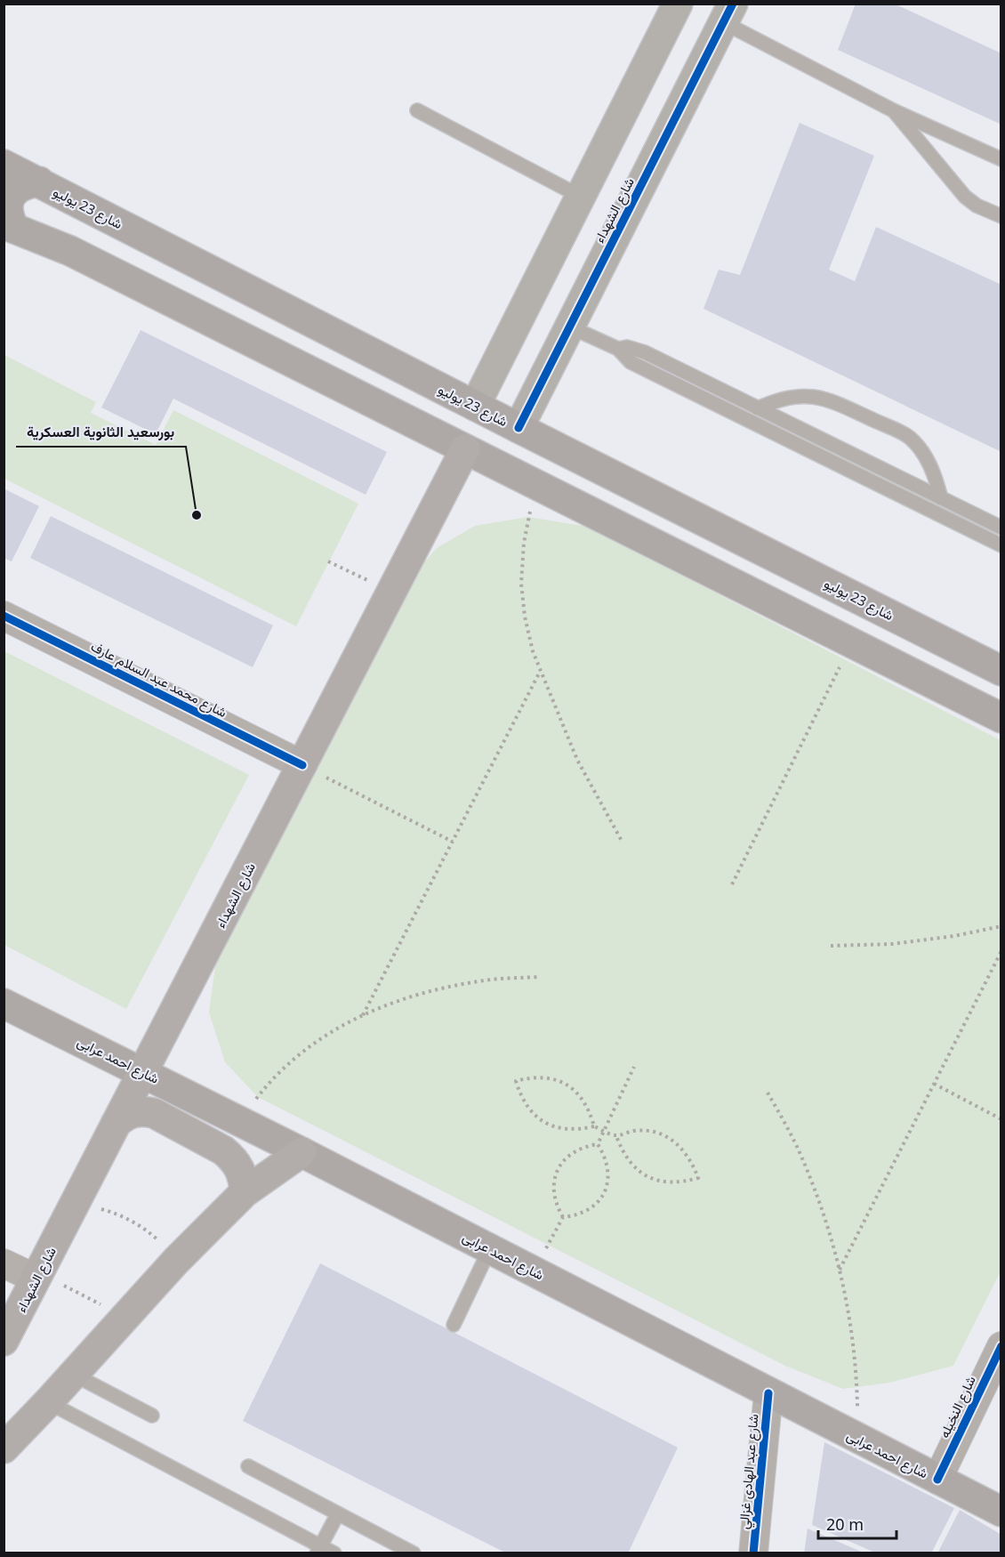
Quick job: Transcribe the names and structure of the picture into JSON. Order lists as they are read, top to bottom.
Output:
{
  "streets": {
    "highway": ["شارع الشهداء"],
    "main road": ["شارع 23 يوليو", "شارع احمد عرابى"],
    "street": ["شارع محمد عبد السلام عارف", "شارع النخيله", "شارع عبد الهادى غزالي"]
  },
  "crossings": [
    ["شارع 23 يوليو", "شارع الشهداء"],
    ["شارع الشهداء", "شارع محمد عبد السلام عارف"],
    ["شارع الشهداء", "شارع احمد عرابى"],
    ["شارع احمد عرابى", "شارع النخيله"],
    ["شارع احمد عرابى", "شارع عبد الهادى غزالي"]
  ],
  "places": ["بورسعيد الثانوية العسكرية"],
  "scale_bar": "20 m"
}
